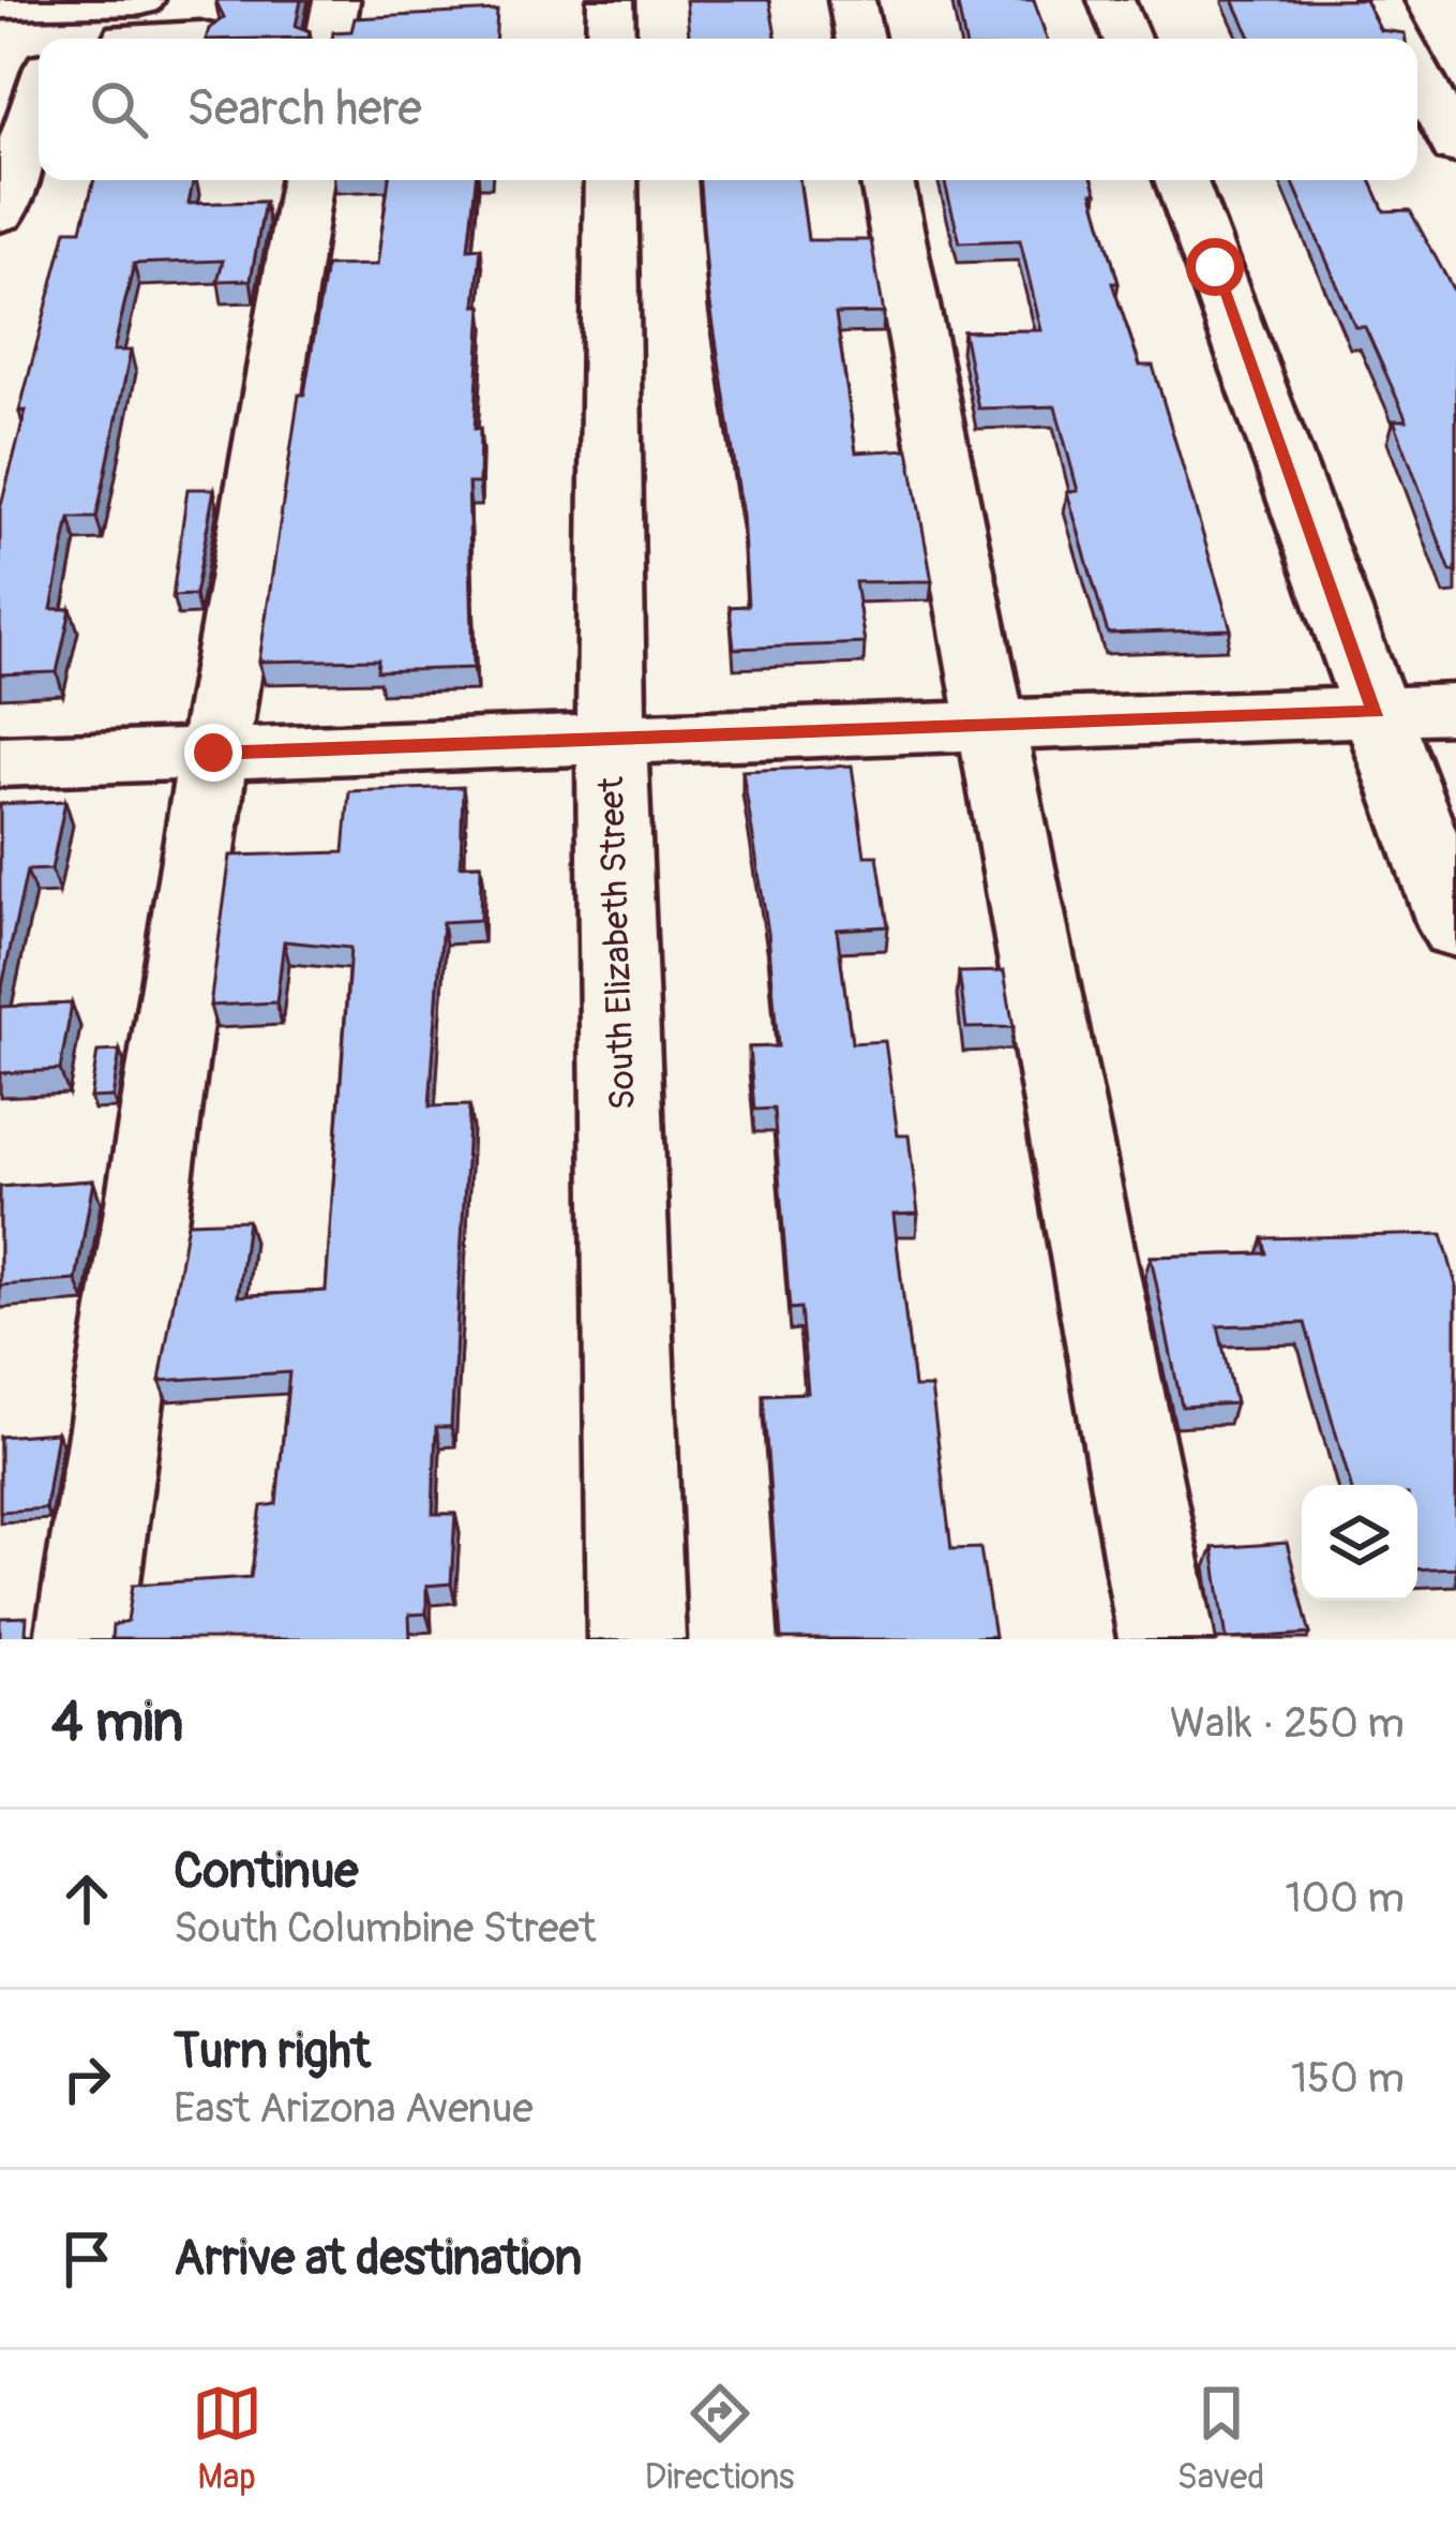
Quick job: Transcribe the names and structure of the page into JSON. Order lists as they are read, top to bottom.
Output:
{
  "streets": {
    "street": ["South Elizabeth Street"]
  },
  "page": {
    "search": "Search here",
    "heading": ["4 min", "Walk · 250 m"],
    "list": [
      ["Continue", "South Columbine Street", "100 m"],
      ["Turn right", "East Arizona Avenue", "150 m"],
      "Arrive at destination"
    ],
    "nav": ["Map", "Directions", "Saved"]
  }
}
